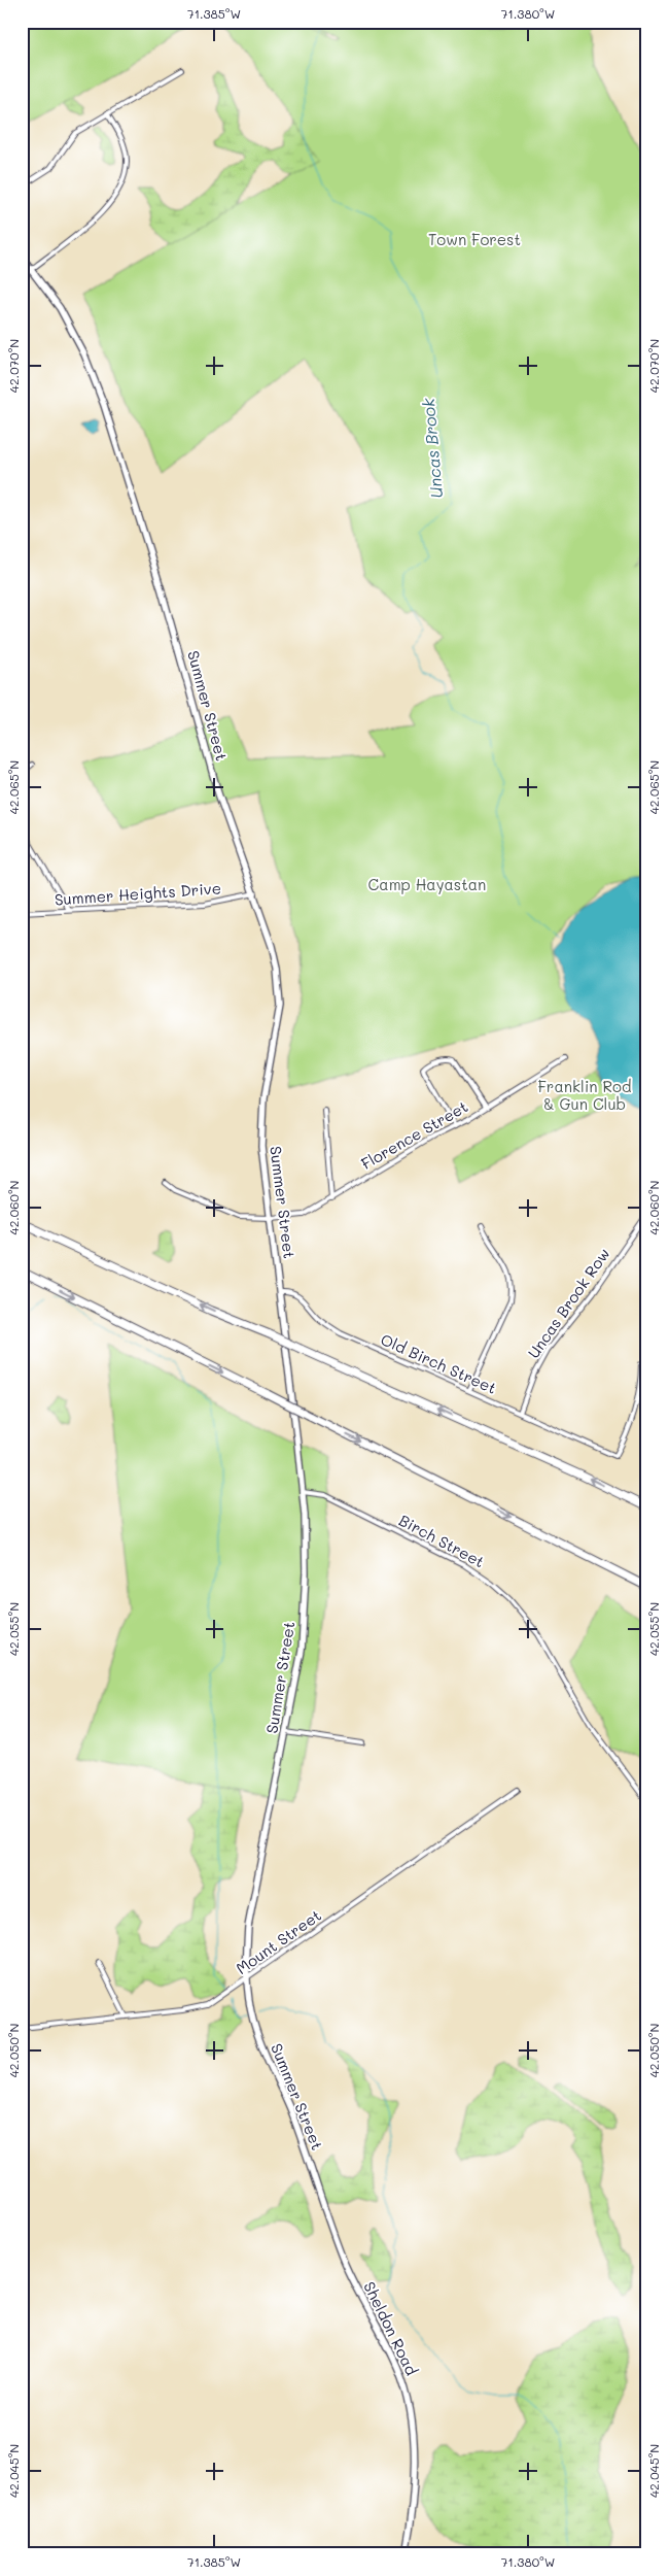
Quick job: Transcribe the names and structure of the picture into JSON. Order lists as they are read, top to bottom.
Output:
{
  "streets": {
    "main road": ["Summer Street", "Sheldon Road"],
    "street": [
      "Summer Heights Drive",
      "Florence Street",
      "Uncas Brook Row",
      "Old Birch Street",
      "Birch Street",
      "Mount Street"
    ]
  },
  "crossings": [
    ["Summer Street", "Summer Heights Drive"],
    ["Summer Street", "Florence Street"],
    ["Summer Street", "Old Birch Street"],
    ["Summer Street", "Birch Street"],
    ["Summer Street", "Mount Street"],
    ["Summer Street", "Sheldon Road"],
    ["Uncas Brook Row", "Old Birch Street"]
  ],
  "water": ["Uncas Brook"],
  "parks": ["Town Forest", "Camp Hayastan", "Franklin Rod & Gun Club"],
  "coordinates": [
    "71.385°W",
    "71.380°W",
    "42.070°N",
    "42.065°N",
    "42.060°N",
    "42.055°N",
    "42.050°N",
    "42.045°N"
  ]
}
